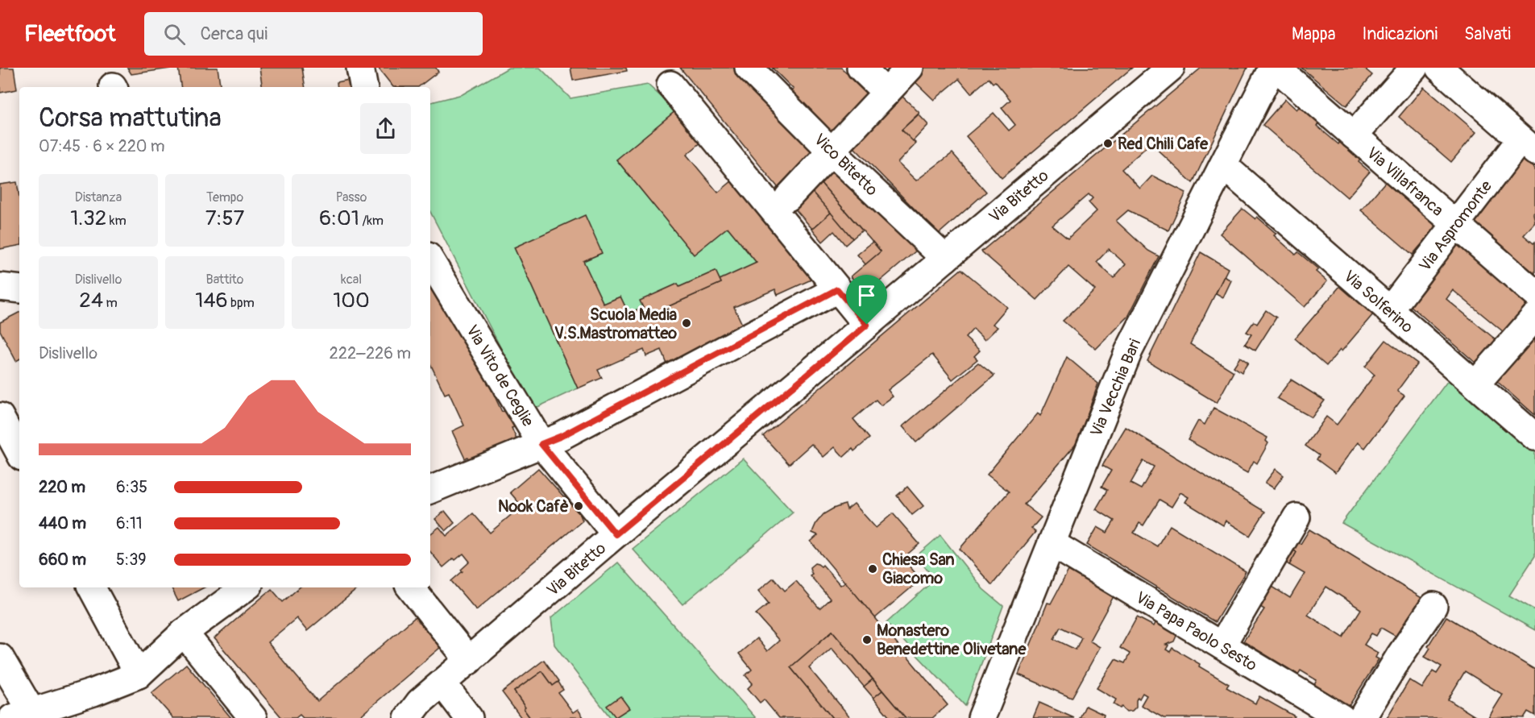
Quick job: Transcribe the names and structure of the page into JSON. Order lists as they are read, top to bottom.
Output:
{
  "streets": {
    "street": [
      "Vico Bitetto",
      "Via Villafranca",
      "Via Bitetto",
      "Via Aspromonte",
      "Via Solferino",
      "Via Vito de Ceglie",
      "Via Vecchia Bari",
      "Via Papa Paolo Sesto"
    ]
  },
  "crossings": [
    ["Vico Bitetto", "Via Bitetto"],
    ["Via Villafranca", "Via Aspromonte"],
    ["Via Bitetto", "Via Vito de Ceglie"],
    ["Via Aspromonte", "Via Solferino"],
    ["Via Solferino", "Via Vecchia Bari"],
    ["Via Vecchia Bari", "Via Papa Paolo Sesto"]
  ],
  "places": [
    "Red Chili Cafe",
    "Scuola Media V.S.Mastromatteo",
    "Nook Cafè",
    "Chiesa San Giacomo",
    "Monastero Benedettine Olivetane"
  ],
  "page": {
    "header": "Fleetfoot",
    "search": "Cerca qui",
    "nav": ["Mappa", "Indicazioni", "Salvati"],
    "heading": ["Corsa mattutina", "07:45 · 6 × 220 m"],
    "stats": [
      ["Distanza", "1.32 km"],
      ["Tempo", "7:57"],
      ["Passo", "6:01 /km"],
      ["Dislivello", "24 m"],
      ["Battito", "146 bpm"],
      ["kcal", "100"]
    ],
    "chart": ["Dislivello", "222–226 m"],
    "list": [
      {
        "name": "220 m",
        "note": "6:35"
      },
      {
        "name": "440 m",
        "note": "6:11"
      },
      {
        "name": "660 m",
        "note": "5:39"
      }
    ]
  }
}
